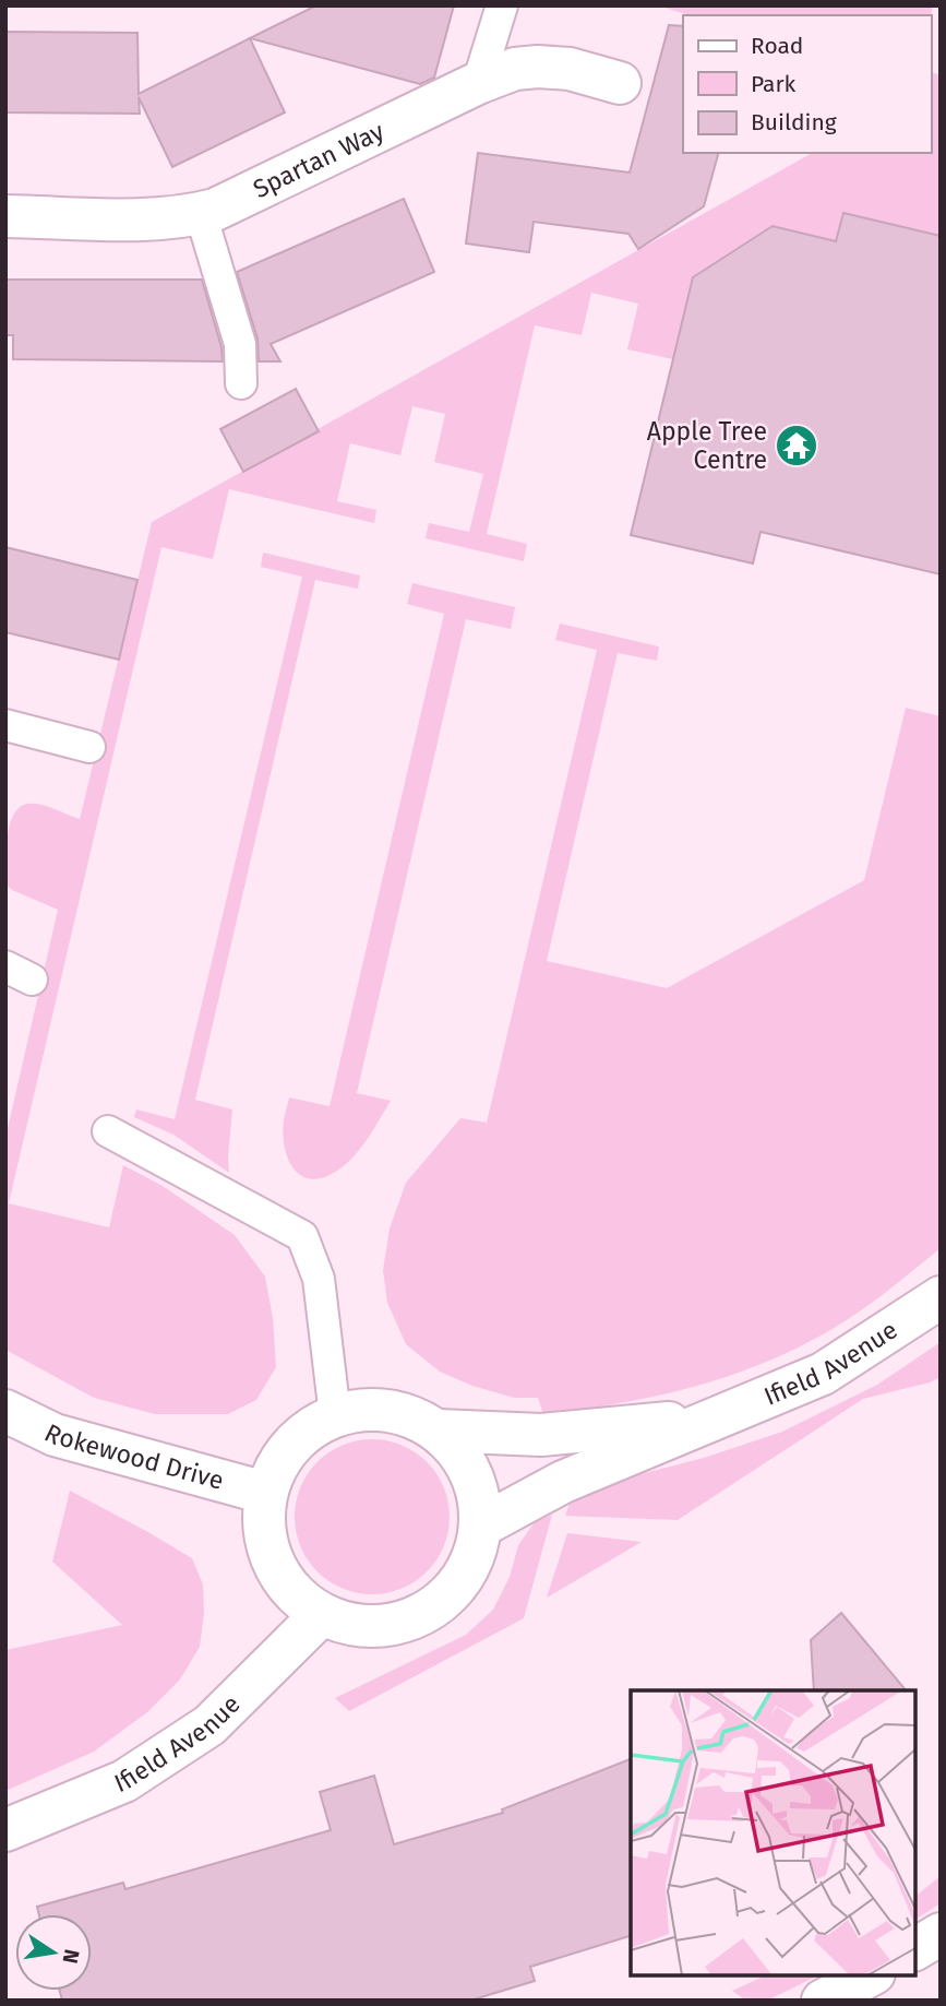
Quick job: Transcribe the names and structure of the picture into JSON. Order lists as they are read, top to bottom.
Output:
{
  "streets": {
    "street": ["Spartan Way", "Ifield Avenue", "Rokewood Drive"]
  },
  "crossings": [
    ["Ifield Avenue", "Rokewood Drive"]
  ],
  "places": {
    "temple": ["Apple Tree Centre"]
  },
  "legend": ["Road", "Park", "Building"],
  "north": "right"
}
